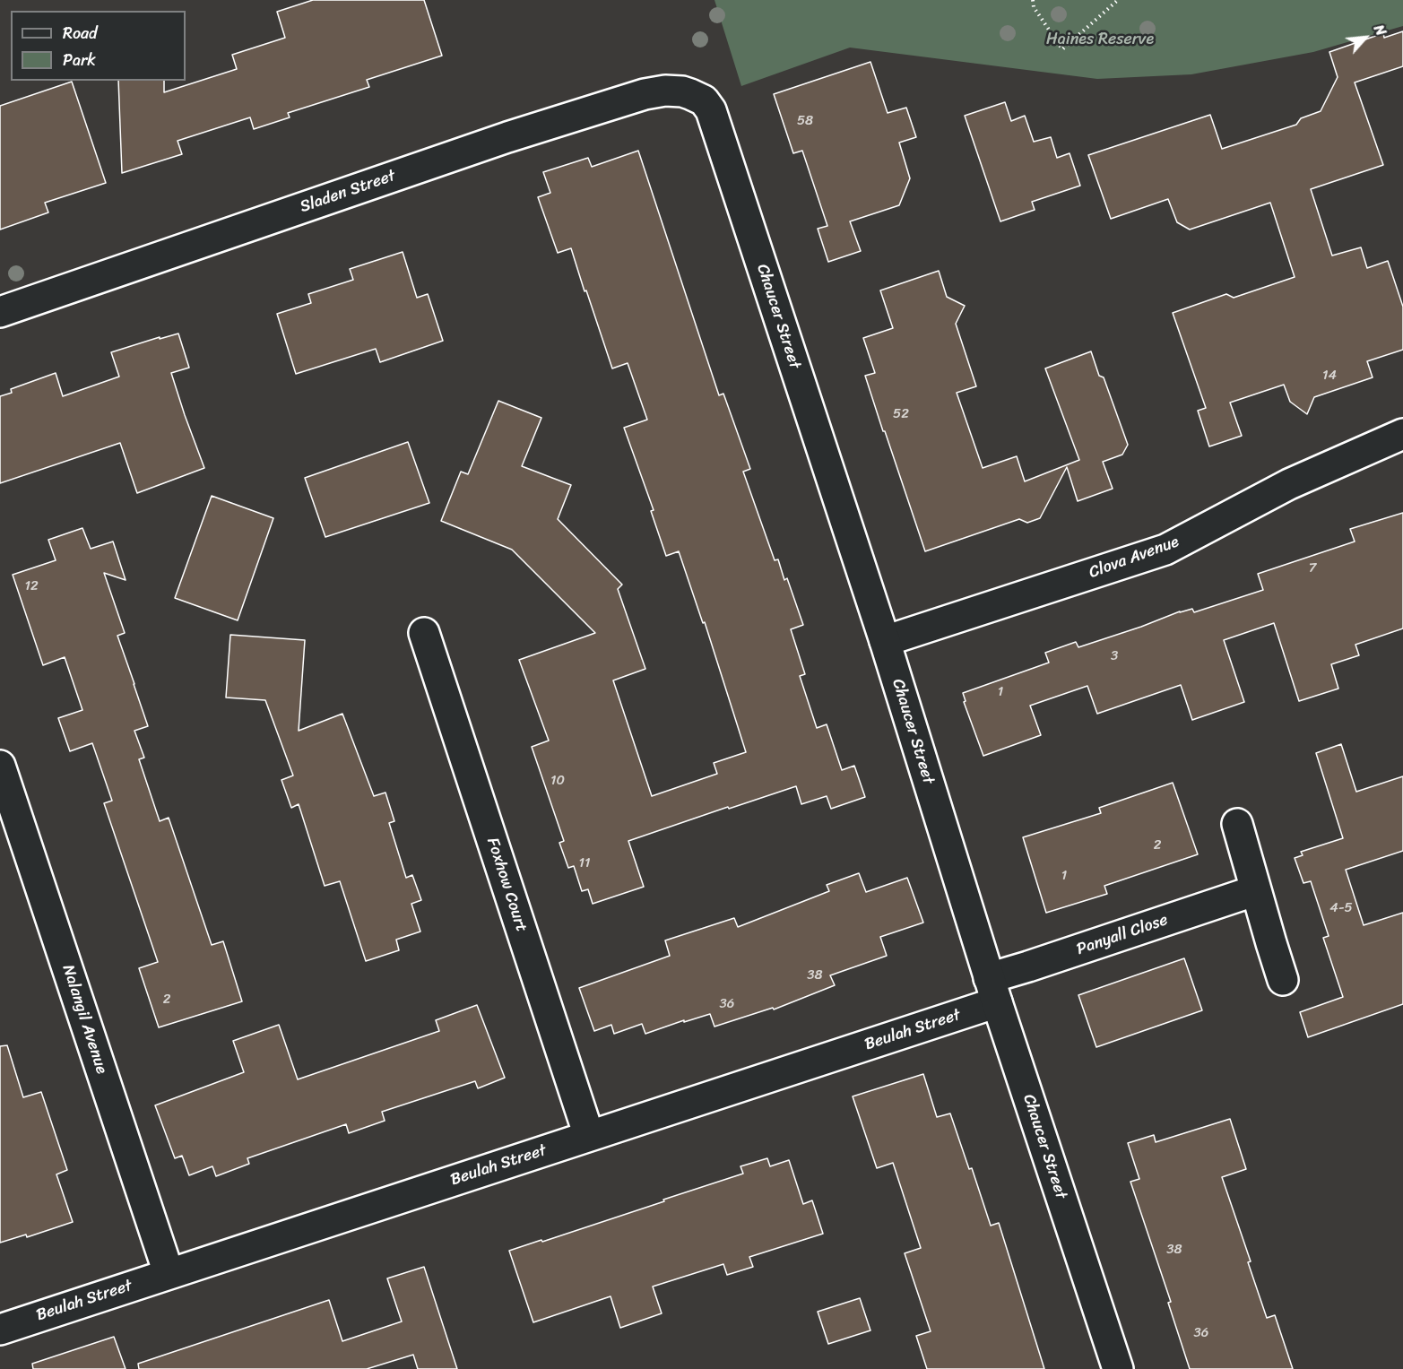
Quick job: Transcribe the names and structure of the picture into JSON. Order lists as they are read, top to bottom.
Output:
{
  "streets": {
    "street": [
      "Sladen Street",
      "Chaucer Street",
      "Clova Avenue",
      "Foxhow Court",
      "Panyall Close",
      "Nalangil Avenue",
      "Beulah Street"
    ]
  },
  "crossings": [
    ["Sladen Street", "Chaucer Street"],
    ["Chaucer Street", "Clova Avenue"],
    ["Chaucer Street", "Panyall Close"],
    ["Chaucer Street", "Beulah Street"],
    ["Foxhow Court", "Beulah Street"],
    ["Panyall Close", "Beulah Street"],
    ["Nalangil Avenue", "Beulah Street"]
  ],
  "parks": ["Haines Reserve"],
  "house_numbers": [
    "58",
    "14",
    "52",
    "7",
    "12",
    "3",
    "1",
    "10",
    "2",
    "11",
    "1",
    "4-5",
    "38",
    "2",
    "36",
    "38",
    "36"
  ],
  "legend": ["Road", "Park"],
  "north": "top right"
}
